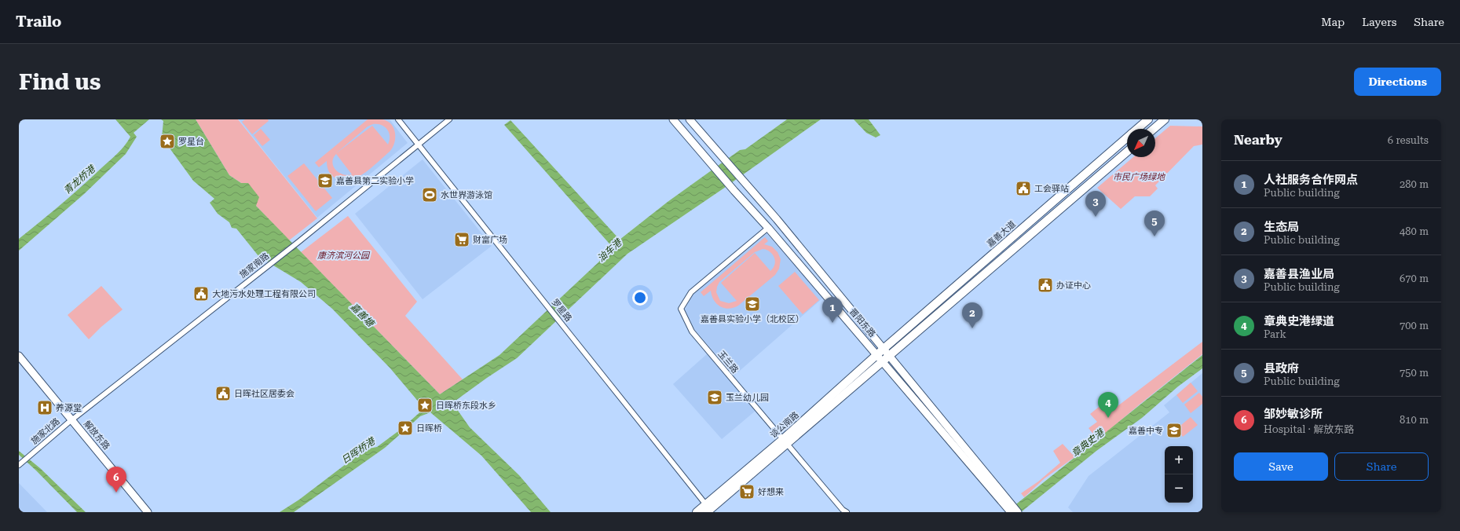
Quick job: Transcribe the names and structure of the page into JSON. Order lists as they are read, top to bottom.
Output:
{
  "streets": {
    "main road": [
      "嘉善大道",
      "晋阳东路",
      "谈公南路",
      "解放东路"
    ],
    "street": [
      "施家南路",
      "罗星路",
      "玉兰路",
      "施家北路"
    ]
  },
  "crossings": [
    ["嘉善大道", "晋阳东路"],
    ["嘉善大道", "谈公南路"],
    ["施家南路", "罗星路"],
    ["施家南路", "施家北路"],
    ["施家南路", "解放东路"],
    ["罗星路", "谈公南路"],
    ["晋阳东路", "玉兰路"],
    ["晋阳东路", "谈公南路"],
    ["玉兰路", "谈公南路"],
    ["施家北路", "解放东路"]
  ],
  "water": [
    "青龙桥港",
    "油车港",
    "嘉善塘",
    "章典史港",
    "日晖桥港"
  ],
  "parks": ["市民广场绿地", "康济滨河公园"],
  "places": {
    "place": ["罗星台", "日晖桥东段水乡", "日晖桥"],
    "school or university": [
      "嘉善县第二实验小学",
      "嘉善县实验小学（北校区）",
      "玉兰幼儿园",
      "嘉善中专"
    ],
    "public building": [
      "工会驿站",
      "办证中心",
      "大地污水处理工程有限公司",
      "日晖社区居委会"
    ],
    "sports": ["水世界游泳馆"],
    "supermarket": ["财富广场", "好想来"],
    "hospital": ["养源堂"]
  },
  "north": "bottom left",
  "page": {
    "header": "Trailo",
    "nav": ["Map", "Layers", "Share"],
    "buttons": [
      "Directions",
      ["Save", "Share"]
    ],
    "title": "Find us",
    "heading": ["Nearby", "6 results"],
    "list": [
      {
        "mark": "1",
        "name": "人社服务合作网点",
        "note": "Public building",
        "value": "280 m"
      },
      {
        "mark": "2",
        "name": "生态局",
        "note": "Public building",
        "value": "480 m"
      },
      {
        "mark": "3",
        "name": "嘉善县渔业局",
        "note": "Public building",
        "value": "670 m"
      },
      {
        "mark": "4",
        "name": "章典史港绿道",
        "note": "Park",
        "value": "700 m"
      },
      {
        "mark": "5",
        "name": "县政府",
        "note": "Public building",
        "value": "750 m"
      },
      {
        "mark": "6",
        "name": "邹妙敏诊所",
        "note": "Hospital · 解放东路",
        "value": "810 m"
      }
    ],
    "pins": [
      "3",
      "5",
      "1",
      "2",
      "4",
      "6"
    ],
    "map_buttons": ["+", "−"]
  }
}
